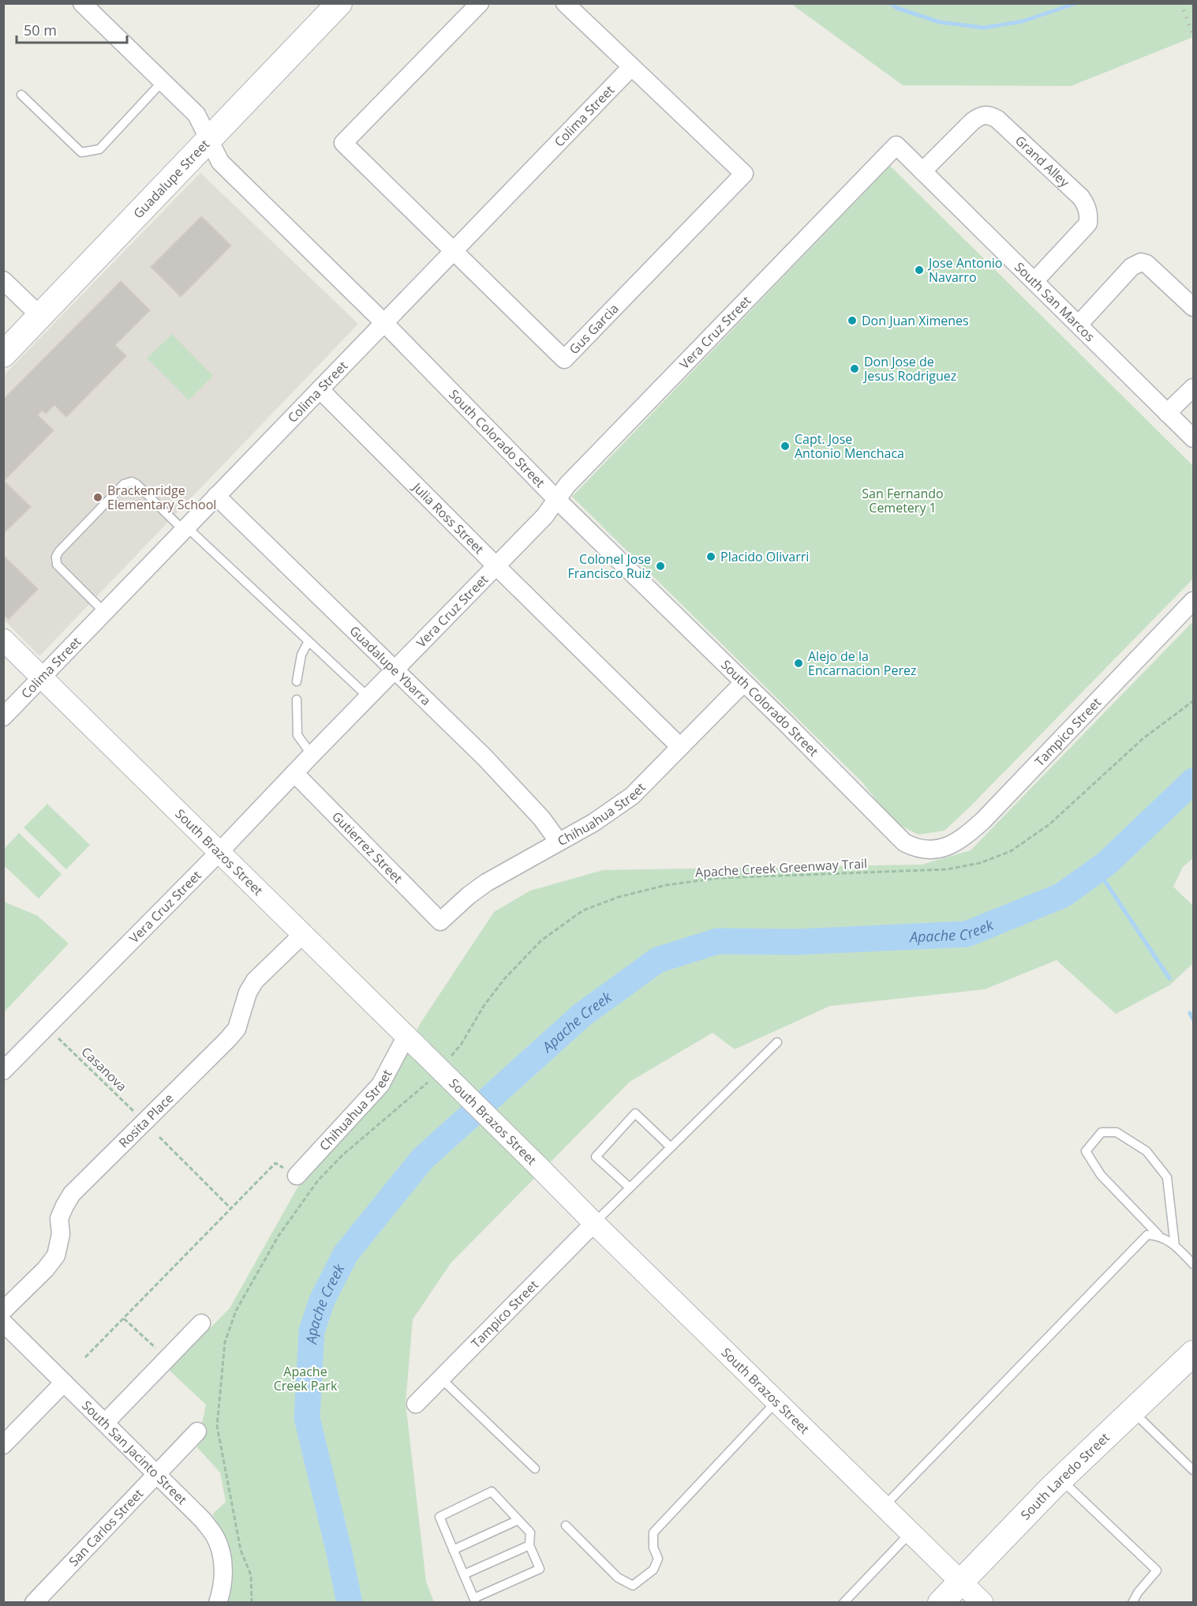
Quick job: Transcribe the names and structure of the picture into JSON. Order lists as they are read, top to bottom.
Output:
{
  "streets": {
    "main road": ["Guadalupe Street", "South Laredo Street"],
    "street": [
      "Colima Street",
      "Grand Alley",
      "South San Marcos",
      "Gus Garcia",
      "Vera Cruz Street",
      "South Colorado Street",
      "Julia Ross Street",
      "Guadalupe Ybarra",
      "Tampico Street",
      "Chihuahua Street",
      "Gutierrez Street",
      "South Brazos Street",
      "Rosita Place",
      "South San Jacinto Street",
      "San Carlos Street"
    ],
    "path": ["Apache Creek Greenway Trail", "Casanova"]
  },
  "crossings": [
    ["Colima Street", "Gus Garcia"],
    ["Colima Street", "South Colorado Street"],
    ["Colima Street", "Julia Ross Street"],
    ["Colima Street", "Guadalupe Ybarra"],
    ["Colima Street", "South Brazos Street"],
    ["Grand Alley", "South San Marcos"],
    ["Guadalupe Street", "South Colorado Street"],
    ["South San Marcos", "Vera Cruz Street"],
    ["Vera Cruz Street", "South Colorado Street"],
    ["Vera Cruz Street", "Julia Ross Street"],
    ["Vera Cruz Street", "Guadalupe Ybarra"],
    ["Vera Cruz Street", "Gutierrez Street"],
    ["Vera Cruz Street", "South Brazos Street"],
    ["South Colorado Street", "Tampico Street"],
    ["South Colorado Street", "Chihuahua Street"],
    ["Julia Ross Street", "Chihuahua Street"],
    ["Guadalupe Ybarra", "Chihuahua Street"],
    ["Tampico Street", "South Brazos Street"],
    ["Chihuahua Street", "Gutierrez Street"],
    ["Chihuahua Street", "South Brazos Street"],
    ["South Brazos Street", "Rosita Place"],
    ["South Brazos Street", "South Laredo Street"],
    ["South San Jacinto Street", "San Carlos Street"]
  ],
  "water": ["Apache Creek"],
  "parks": ["San Fernando Cemetery 1", "Apache Creek Park"],
  "places": [
    "Jose Antonio Navarro",
    "Don Juan Ximenes",
    "Don Jose de Jesus Rodriguez",
    "Capt. Jose Antonio Menchaca",
    "Brackenridge Elementary School",
    "Placido Olivarri",
    "Colonel Jose Francisco Ruiz",
    "Alejo de la Encarnacion Perez"
  ],
  "scale_bar": "50 m"
}
